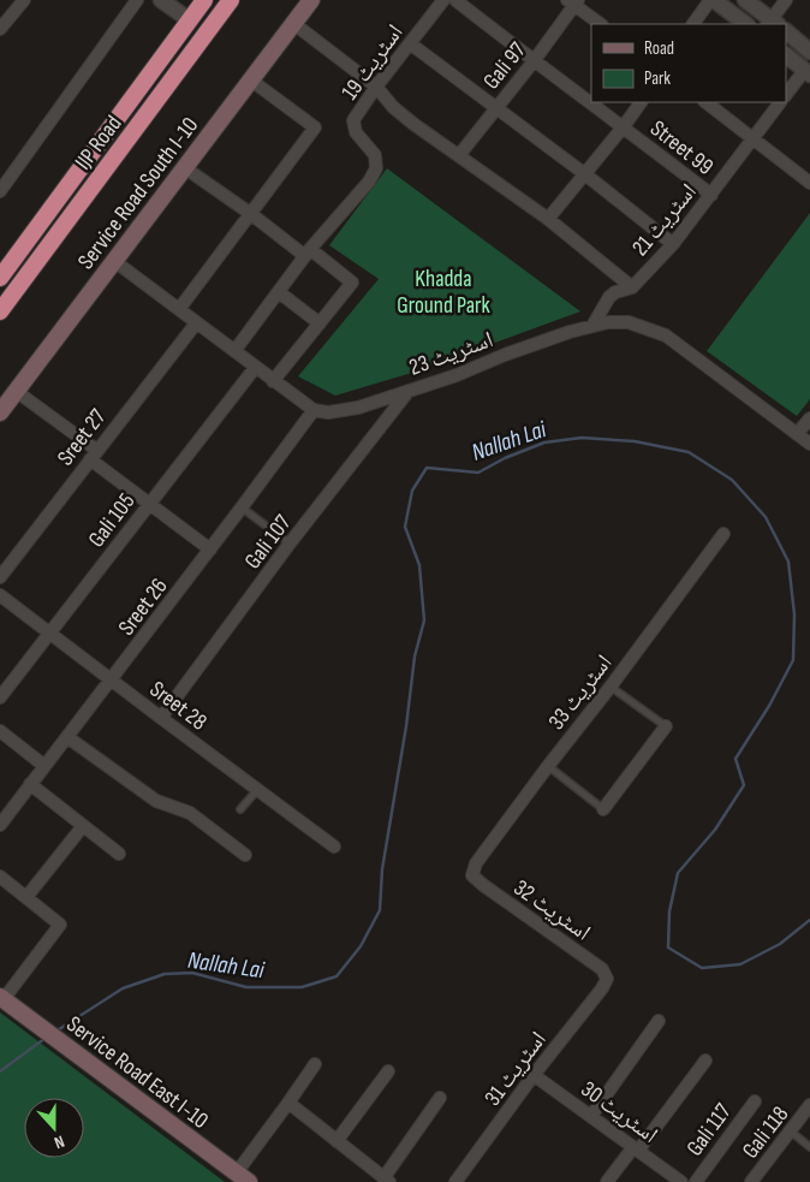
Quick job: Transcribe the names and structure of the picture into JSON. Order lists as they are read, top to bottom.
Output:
{
  "streets": {
    "highway": ["IJP Road"],
    "main road": ["Service Road South I-10", "Service Road East I-10"],
    "street": [
      "اسٹریٹ 19",
      "Gali 97",
      "Street 99",
      "اسٹریٹ 21",
      "اسٹریٹ 23",
      "Sreet 27",
      "Gali 105",
      "Gali 107",
      "Sreet 26",
      "اسٹریٹ 33",
      "Sreet 28",
      "اسٹریٹ 32",
      "اسٹریٹ 31",
      "اسٹریٹ 30",
      "Gali 117",
      "Gali 118"
    ]
  },
  "crossings": [
    ["Gali 97", "Street 99"],
    ["Street 99", "اسٹریٹ 21"],
    ["اسٹریٹ 21", "اسٹریٹ 23"],
    ["اسٹریٹ 23", "Gali 107"],
    ["اسٹریٹ 23", "Sreet 26"],
    ["Gali 105", "Sreet 28"],
    ["Gali 107", "Sreet 28"],
    ["Sreet 26", "Sreet 28"],
    ["اسٹریٹ 33", "اسٹریٹ 32"],
    ["اسٹریٹ 32", "اسٹریٹ 31"],
    ["اسٹریٹ 31", "اسٹریٹ 30"]
  ],
  "water": ["Nallah Lai"],
  "parks": ["Khadda Ground Park"],
  "legend": ["Road", "Park"],
  "north": "bottom"
}
